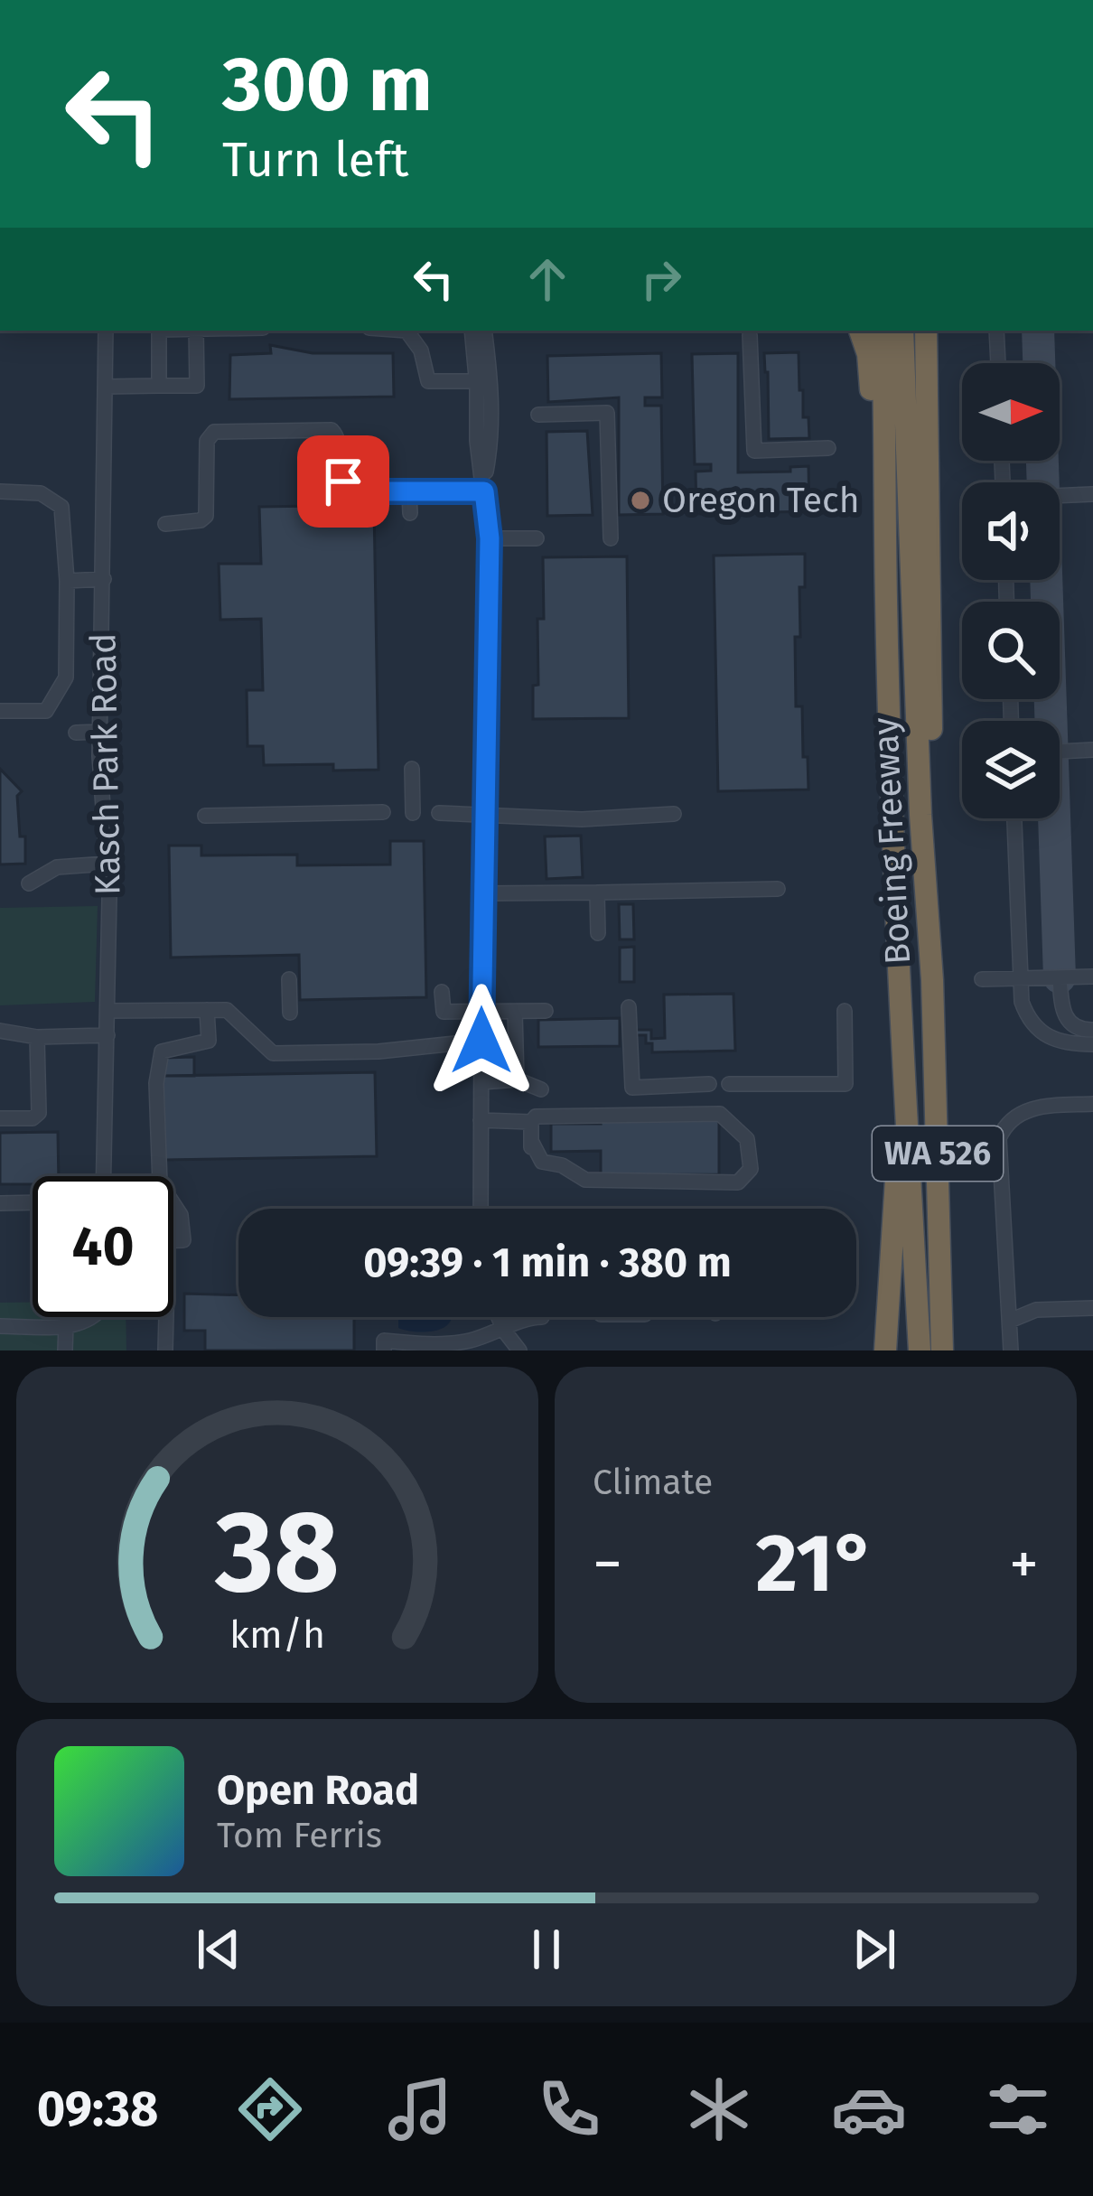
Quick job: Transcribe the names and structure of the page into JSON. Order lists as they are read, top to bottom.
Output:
{
  "streets": {
    "highway": ["Boeing Freeway", "WA 526"],
    "street": ["Kasch Park Road"]
  },
  "places": ["Oregon Tech"],
  "north": "right",
  "page": {
    "turn": ["300 m", "Turn left"],
    "limit": "40",
    "trip": "09:39 · 1 min · 380 m",
    "tile": "Climate",
    "heat": ["−", "21°", "+"],
    "song": ["Open Road", "Tom Ferris"],
    "tabs": "09:38",
    "gauge": ["38", "km/h"]
  }
}
